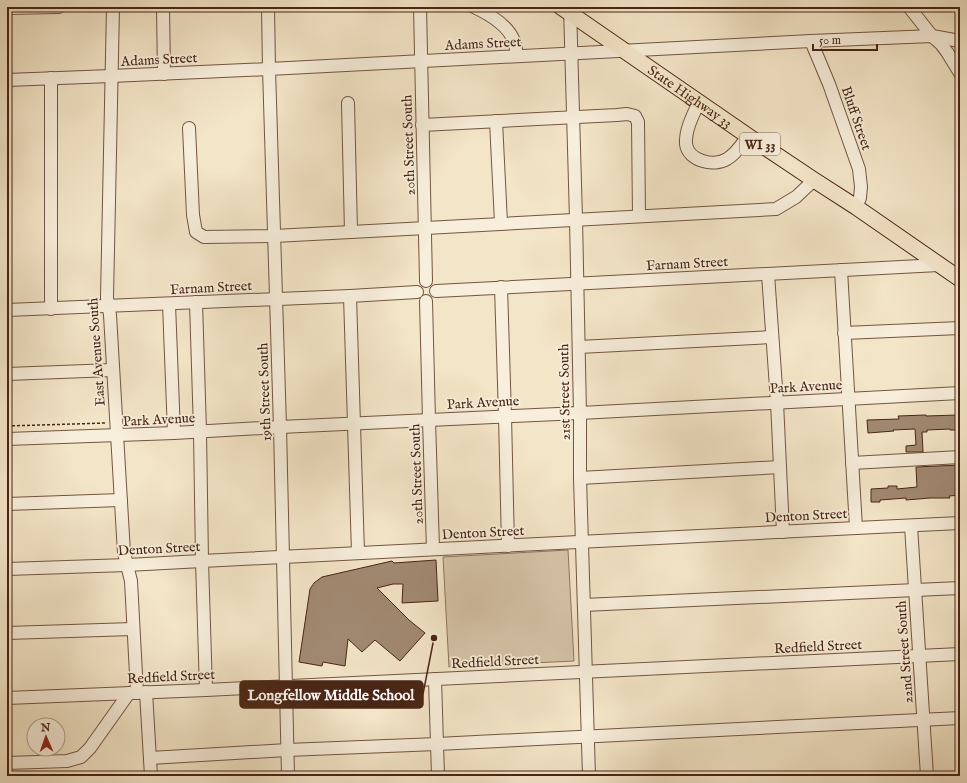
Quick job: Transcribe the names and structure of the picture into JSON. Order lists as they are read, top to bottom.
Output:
{
  "streets": {
    "main road": ["State Highway 33", "WI 33"],
    "street": [
      "Adams Street",
      "Bluff Street",
      "20th Street South",
      "Farnam Street",
      "East Avenue South",
      "Park Avenue",
      "19th Street South",
      "21st Street South",
      "Denton Street",
      "Redfield Street",
      "22nd Street South"
    ]
  },
  "crossings": [
    ["Adams Street", "State Highway 33"],
    ["Adams Street", "Bluff Street"],
    ["Adams Street", "20th Street South"],
    ["Adams Street", "East Avenue South"],
    ["Adams Street", "19th Street South"],
    ["Adams Street", "21st Street South"],
    ["State Highway 33", "Bluff Street"],
    ["State Highway 33", "Farnam Street"],
    ["State Highway 33", "21st Street South"],
    ["20th Street South", "Farnam Street"],
    ["20th Street South", "Park Avenue"],
    ["20th Street South", "Denton Street"],
    ["Farnam Street", "East Avenue South"],
    ["Farnam Street", "19th Street South"],
    ["Farnam Street", "21st Street South"],
    ["East Avenue South", "Park Avenue"],
    ["East Avenue South", "Denton Street"],
    ["East Avenue South", "Redfield Street"],
    ["Park Avenue", "19th Street South"],
    ["Park Avenue", "21st Street South"],
    ["19th Street South", "Denton Street"],
    ["19th Street South", "Redfield Street"],
    ["21st Street South", "Denton Street"],
    ["21st Street South", "Redfield Street"],
    ["Denton Street", "22nd Street South"],
    ["Redfield Street", "22nd Street South"]
  ],
  "places": ["Longfellow Middle School"],
  "scale_bar": "50 m",
  "north": "top"
}
